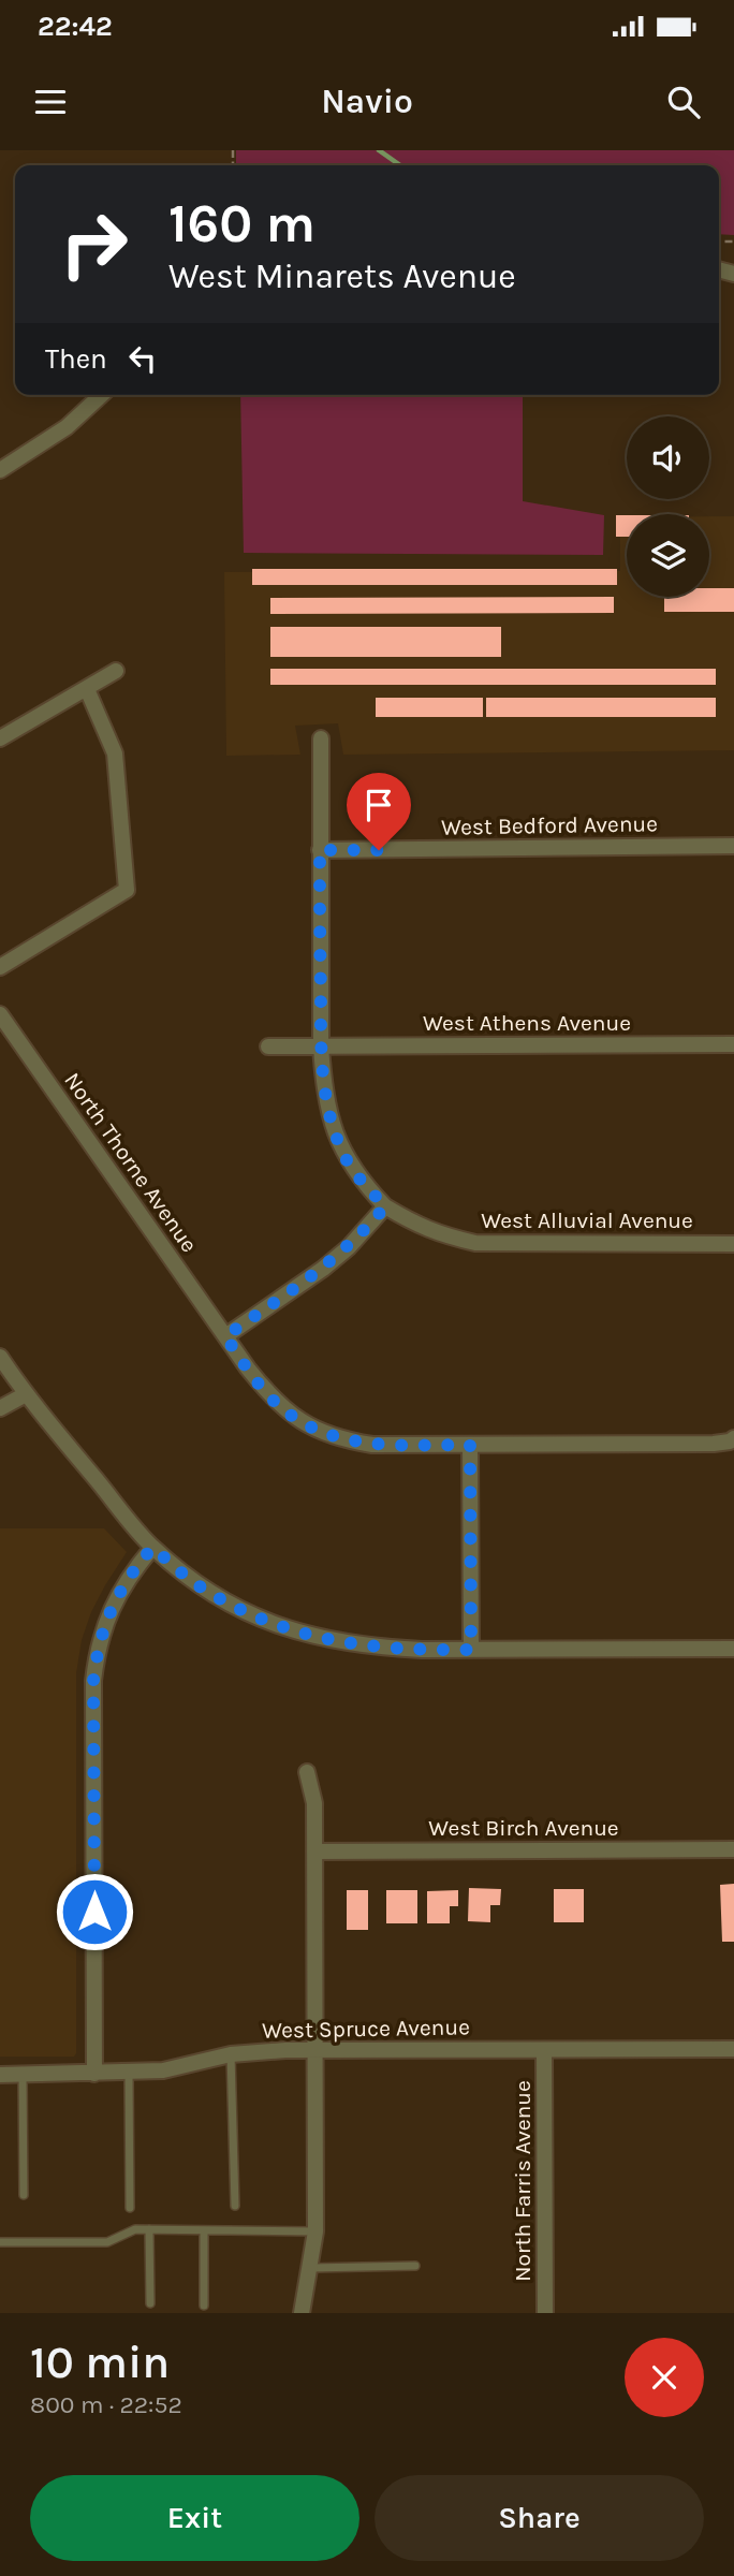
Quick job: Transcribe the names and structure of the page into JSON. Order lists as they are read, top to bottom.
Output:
{
  "streets": {
    "street": [
      "West Bedford Avenue",
      "West Athens Avenue",
      "North Thorne Avenue",
      "West Alluvial Avenue",
      "West Birch Avenue",
      "West Spruce Avenue",
      "North Farris Avenue"
    ]
  },
  "crossings": [
    ["West Spruce Avenue", "North Farris Avenue"]
  ],
  "page": {
    "status": "22:42",
    "header": "Navio",
    "turn": ["160 m", "West Minarets Avenue"],
    "then": "Then",
    "heading": ["10 min", "800 m · 22:52"],
    "buttons": ["Exit", "Share"]
  }
}
